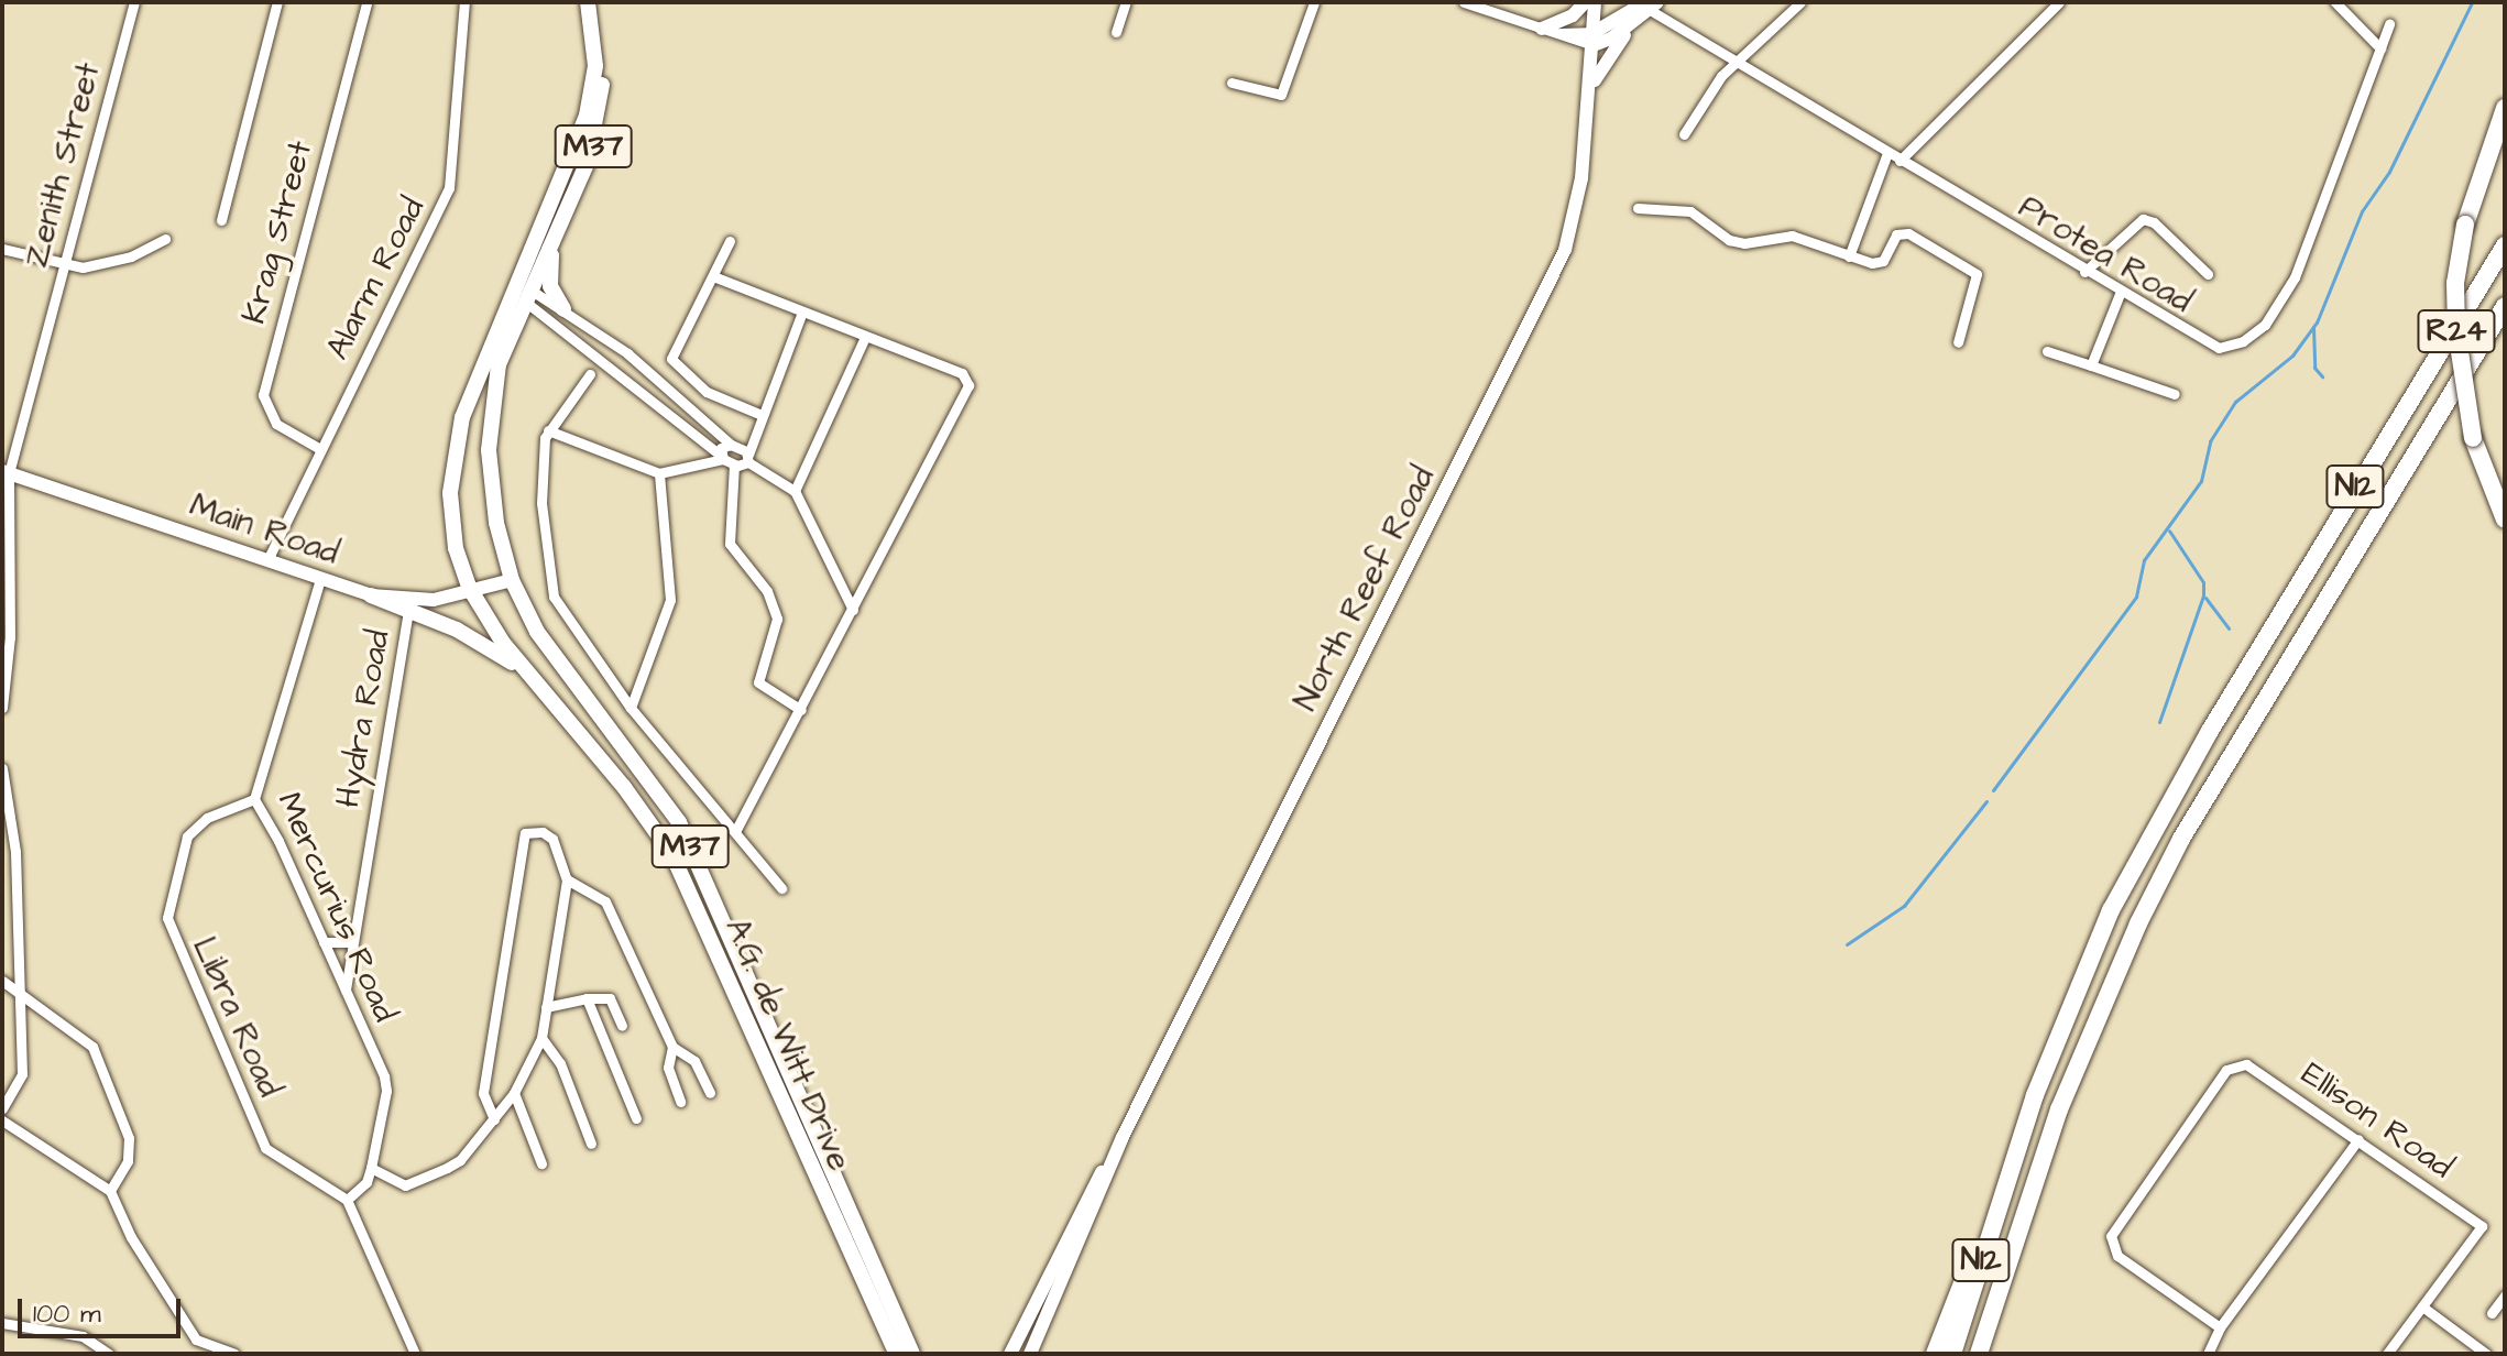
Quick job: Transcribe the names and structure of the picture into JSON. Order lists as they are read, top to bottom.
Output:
{
  "streets": {
    "highway": ["R24", "N12"],
    "main road": [
      "M37",
      "Main Road",
      "North Reef Road",
      "A.G. de Witt Drive"
    ],
    "street": [
      "Zenith Street",
      "Krag Street",
      "Protea Road",
      "Alarm Road",
      "Hydra Road",
      "Mercurius Road",
      "Libra Road",
      "Ellison Road"
    ]
  },
  "crossings": [
    ["Zenith Street", "Main Road"],
    ["Krag Street", "Alarm Road"],
    ["Alarm Road", "Main Road"],
    ["Main Road", "Mercurius Road"],
    ["Main Road", "A.G. de Witt Drive"],
    ["Hydra Road", "Mercurius Road"],
    ["Mercurius Road", "Libra Road"]
  ],
  "scale_bar": "100 m"
}
